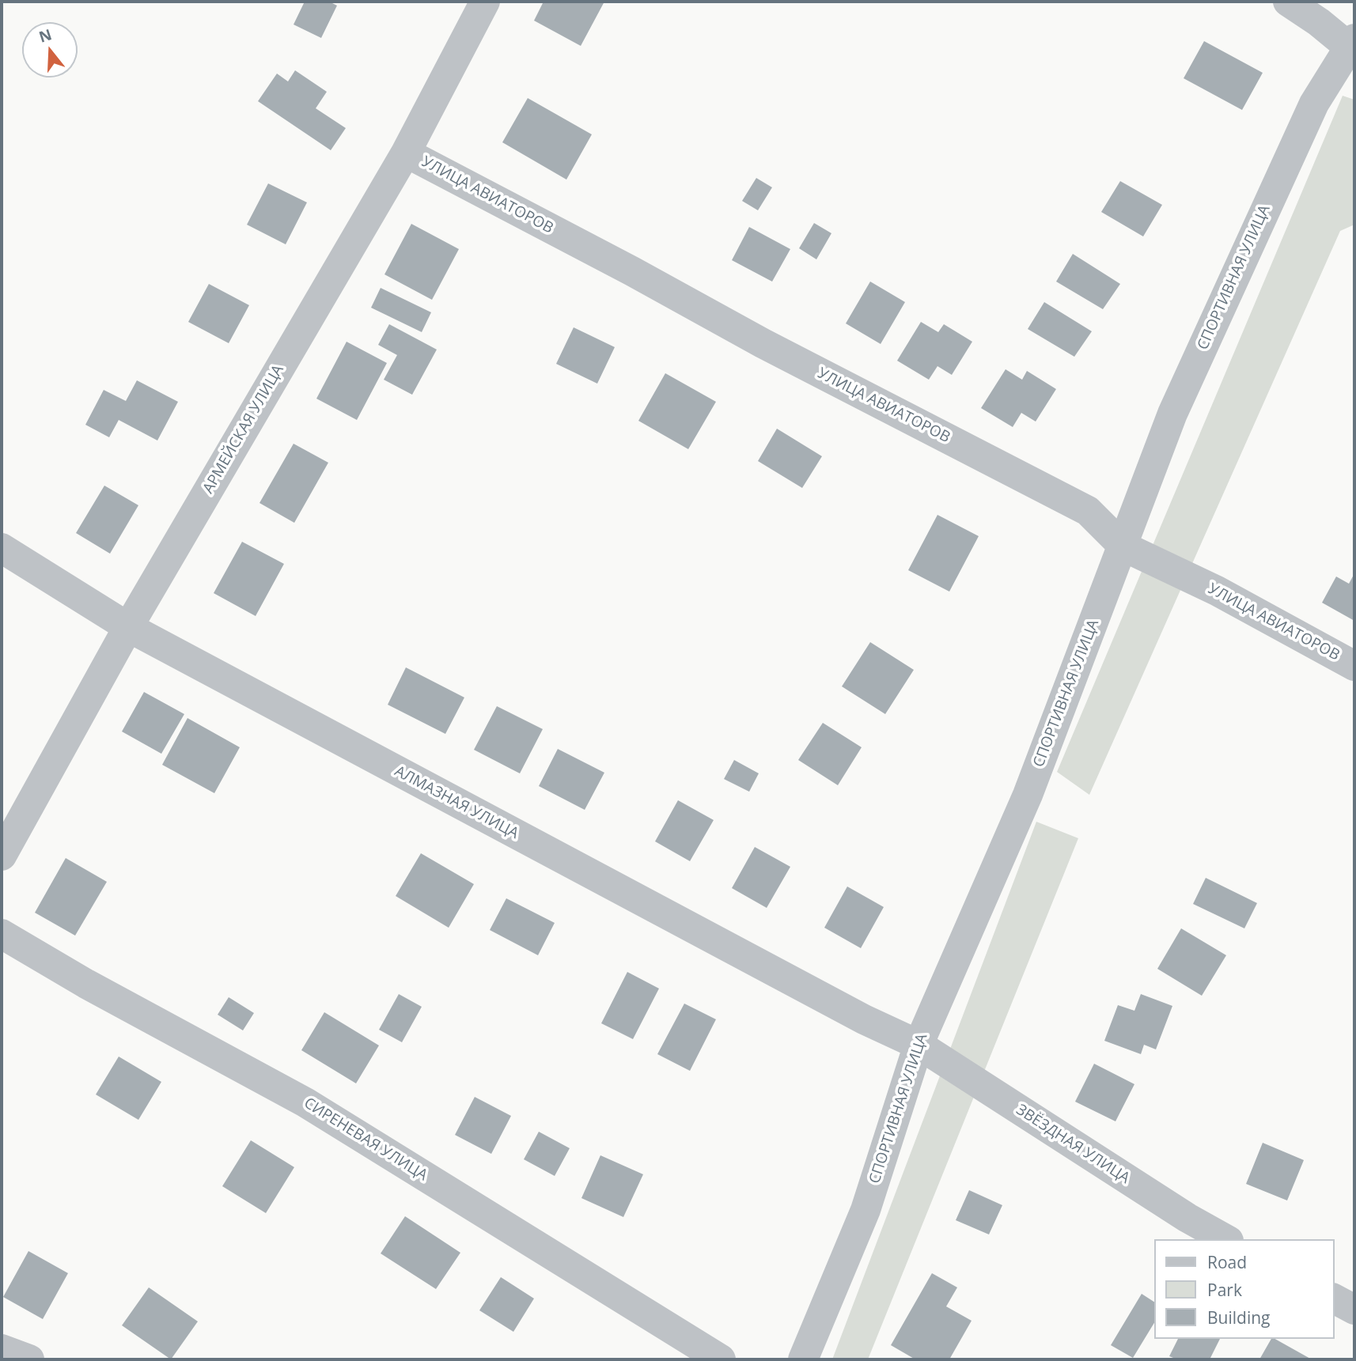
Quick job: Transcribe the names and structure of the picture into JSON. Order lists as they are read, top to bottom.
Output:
{
  "streets": {
    "street": [
      "УЛИЦА АВИАТОРОВ",
      "СПОРТИВНАЯ УЛИЦА",
      "АРМЕЙСКАЯ УЛИЦА",
      "АЛМАЗНАЯ УЛИЦА",
      "СИРЕНЕВАЯ УЛИЦА",
      "ЗВЁЗДНАЯ УЛИЦА"
    ]
  },
  "crossings": [
    ["УЛИЦА АВИАТОРОВ", "СПОРТИВНАЯ УЛИЦА"],
    ["УЛИЦА АВИАТОРОВ", "АРМЕЙСКАЯ УЛИЦА"],
    ["СПОРТИВНАЯ УЛИЦА", "АЛМАЗНАЯ УЛИЦА"],
    ["СПОРТИВНАЯ УЛИЦА", "ЗВЁЗДНАЯ УЛИЦА"],
    ["АРМЕЙСКАЯ УЛИЦА", "АЛМАЗНАЯ УЛИЦА"],
    ["АЛМАЗНАЯ УЛИЦА", "ЗВЁЗДНАЯ УЛИЦА"]
  ],
  "legend": ["Road", "Park", "Building"],
  "north": "top"
}
